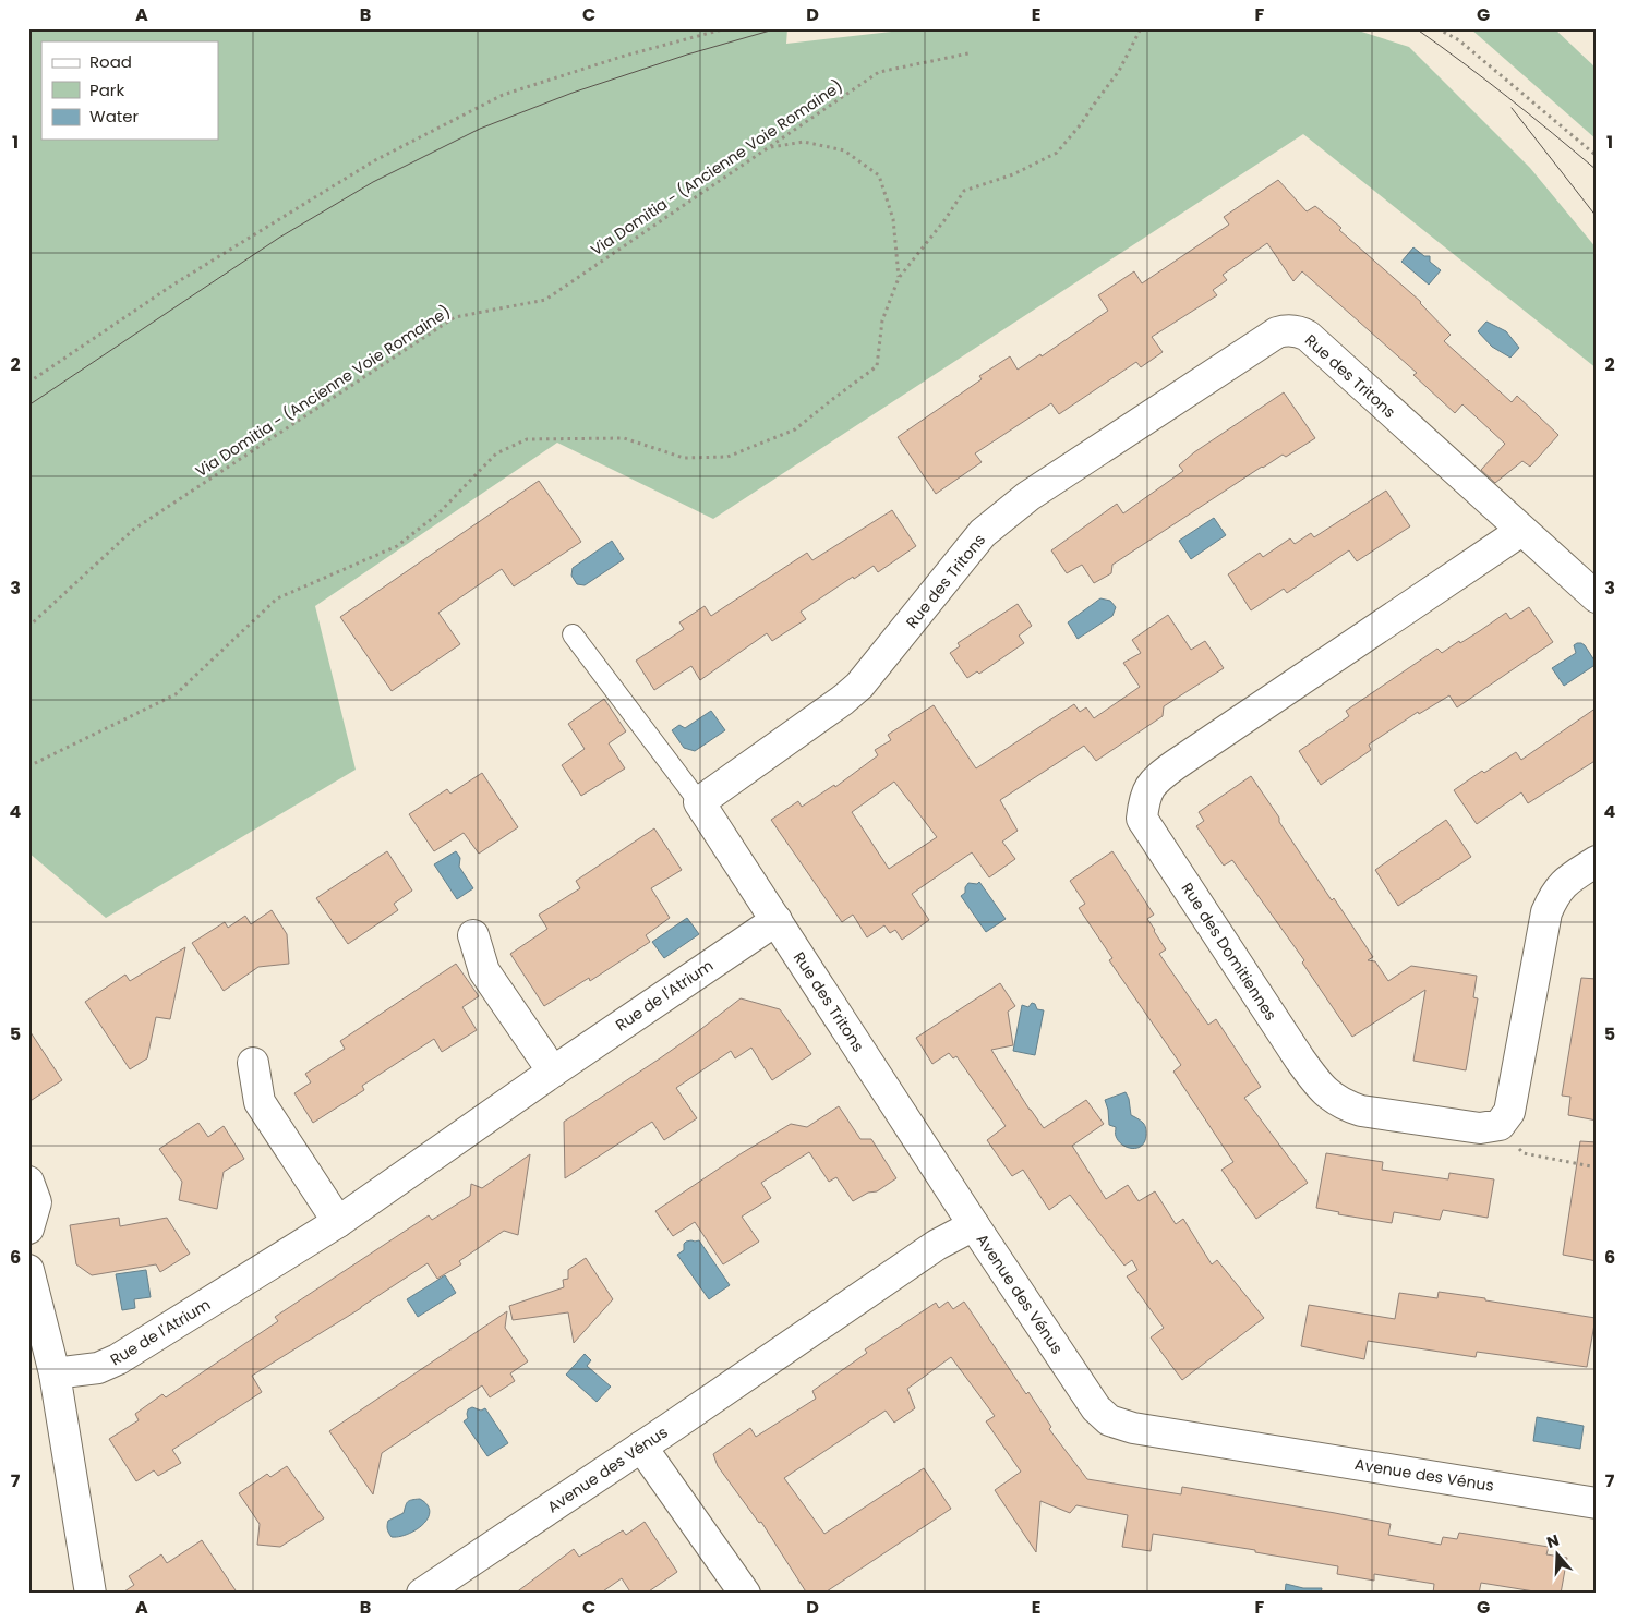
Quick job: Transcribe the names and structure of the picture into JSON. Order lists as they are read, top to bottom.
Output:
{
  "streets": {
    "street": [
      "Rue des Tritons",
      "Rue des Domitiennes",
      "Rue de l'Atrium",
      "Avenue des Vénus"
    ],
    "path": ["Via Domitia - (Ancienne Voie Romaine)"]
  },
  "crossings": [
    ["Rue des Tritons", "Rue des Domitiennes"],
    ["Rue des Tritons", "Rue de l'Atrium"],
    ["Rue des Tritons", "Avenue des Vénus"]
  ],
  "legend": ["Road", "Park", "Water"],
  "north": "top",
  "grid": {
    "columns": [
      "A",
      "B",
      "C",
      "D",
      "E",
      "F",
      "G"
    ],
    "rows": [
      "1",
      "2",
      "3",
      "4",
      "5",
      "6",
      "7"
    ]
  }
}
